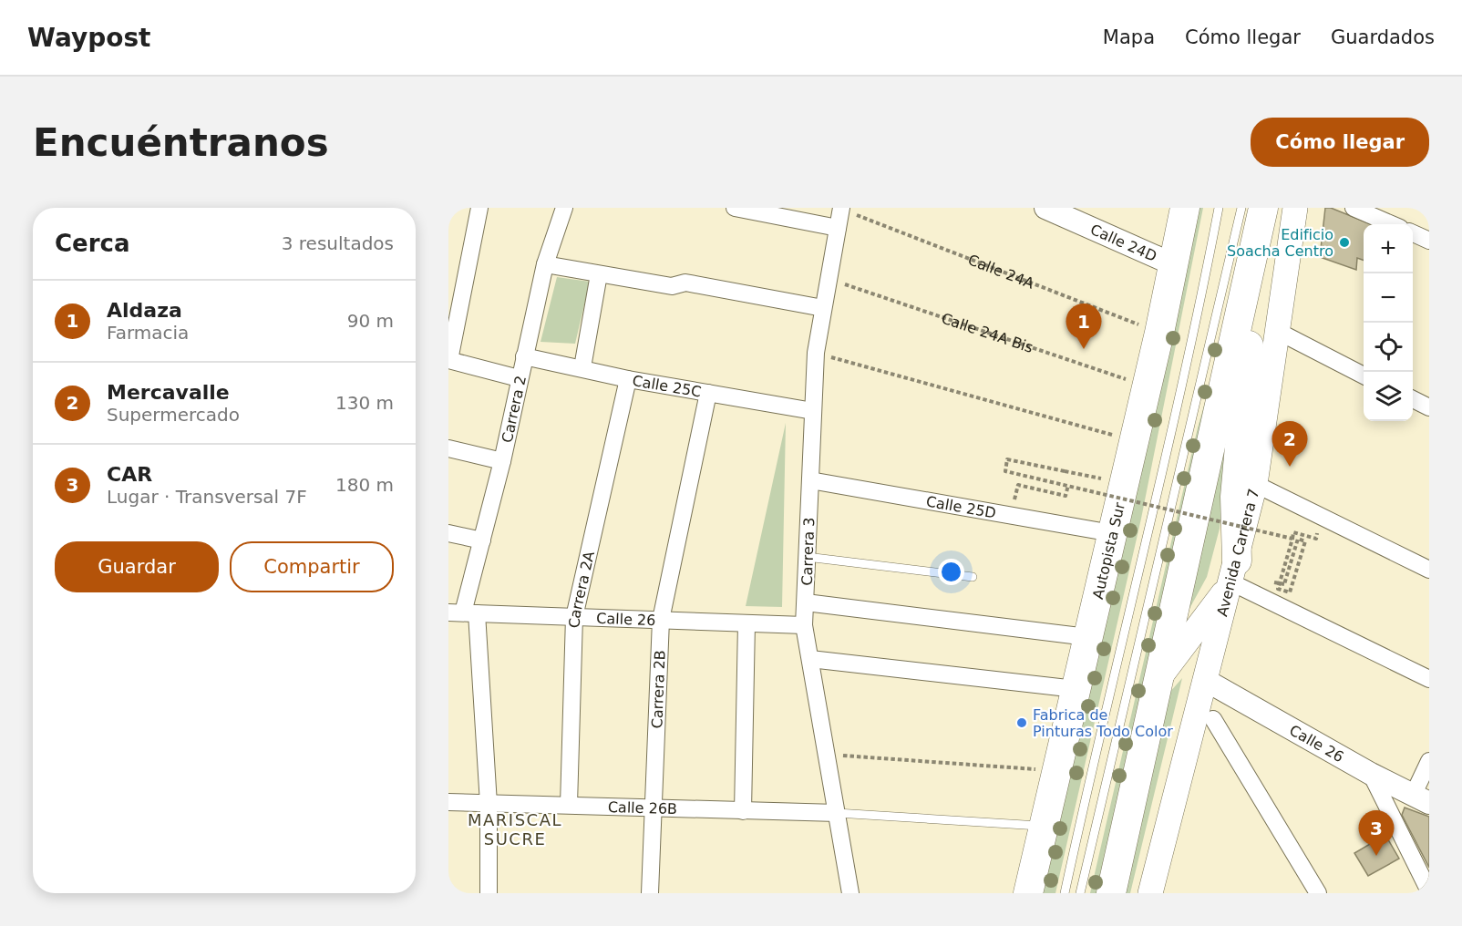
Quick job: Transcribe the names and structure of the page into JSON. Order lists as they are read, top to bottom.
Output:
{
  "streets": {
    "highway": ["Autopista Sur"],
    "main road": ["Avenida Carrera 7"],
    "street": [
      "Calle 24D",
      "Calle 25C",
      "Carrera 2",
      "Calle 25D",
      "Carrera 3",
      "Carrera 2A",
      "Calle 26",
      "Carrera 2B",
      "Calle 26B"
    ],
    "path": ["Calle 24A", "Calle 24A Bis"]
  },
  "crossings": [
    ["Calle 24D", "Autopista Sur"],
    ["Calle 24A", "Autopista Sur"],
    ["Calle 24A", "Carrera 3"],
    ["Calle 24A Bis", "Autopista Sur"],
    ["Calle 24A Bis", "Carrera 3"],
    ["Calle 25C", "Carrera 2"],
    ["Calle 25C", "Carrera 3"],
    ["Calle 25C", "Carrera 2A"],
    ["Calle 25C", "Carrera 2B"],
    ["Carrera 2", "Calle 26"],
    ["Carrera 2", "Calle 26B"],
    ["Calle 25D", "Autopista Sur"],
    ["Calle 25D", "Carrera 3"],
    ["Carrera 3", "Calle 26"],
    ["Carrera 3", "Calle 26B"],
    ["Avenida Carrera 7", "Calle 26"],
    ["Carrera 2A", "Calle 26"],
    ["Carrera 2A", "Calle 26B"],
    ["Calle 26", "Carrera 2B"],
    ["Carrera 2B", "Calle 26B"]
  ],
  "districts": ["MARISCAL SUCRE"],
  "places": ["Edificio Soacha Centro", "Fabrica de Pinturas Todo Color"],
  "page": {
    "header": "Waypost",
    "nav": ["Mapa", "Cómo llegar", "Guardados"],
    "buttons": [
      "Cómo llegar",
      ["Guardar", "Compartir"]
    ],
    "title": "Encuéntranos",
    "heading": ["Cerca", "3 resultados"],
    "map_buttons": ["+", "−"],
    "list": [
      {
        "mark": "1",
        "name": "Aldaza",
        "note": "Farmacia",
        "value": "90 m"
      },
      {
        "mark": "2",
        "name": "Mercavalle",
        "note": "Supermercado",
        "value": "130 m"
      },
      {
        "mark": "3",
        "name": "CAR",
        "note": "Lugar · Transversal 7F",
        "value": "180 m"
      }
    ],
    "pins": ["1", "2", "3"]
  }
}
